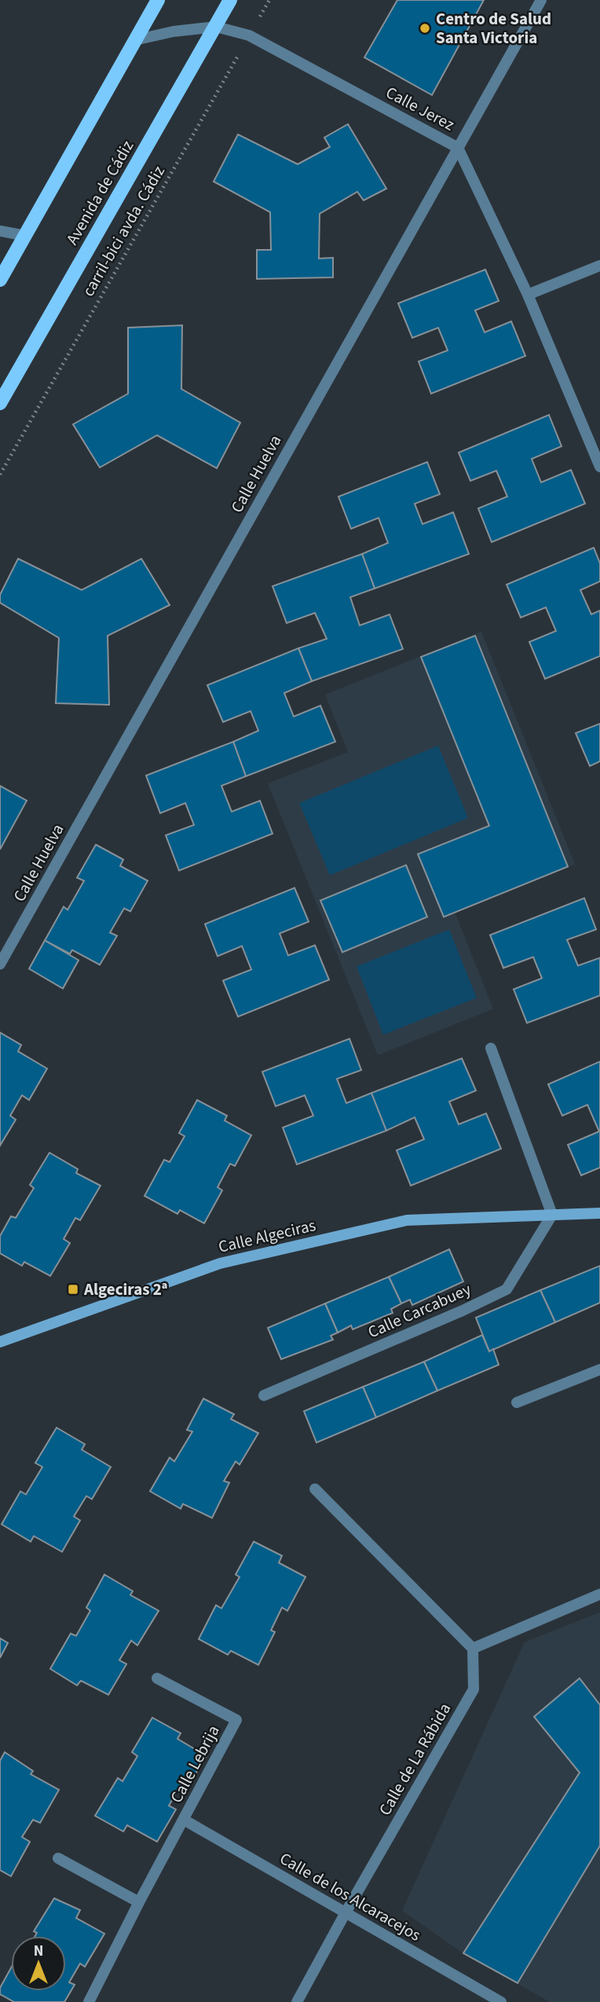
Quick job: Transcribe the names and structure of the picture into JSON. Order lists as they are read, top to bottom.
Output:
{
  "streets": {
    "main road": ["Avenida de Cádiz"],
    "street": [
      "Calle Jerez",
      "Calle Huelva",
      "Calle Algeciras",
      "Calle Carcabuey",
      "Calle de La Rábida",
      "Calle Lebrija",
      "Calle de los Alcaracejos"
    ],
    "path": ["carril-bici avda. Cádiz"]
  },
  "crossings": [
    ["Calle Jerez", "Avenida de Cádiz"],
    ["Calle Jerez", "carril-bici avda. Cádiz"],
    ["Calle Jerez", "Calle Huelva"],
    ["Calle Algeciras", "Calle Carcabuey"],
    ["Calle de La Rábida", "Calle de los Alcaracejos"],
    ["Calle Lebrija", "Calle de los Alcaracejos"]
  ],
  "places": {
    "other": ["Centro de Salud Santa Victoria"],
    "transit": ["Algeciras 2ª"]
  },
  "north": "top"
}
